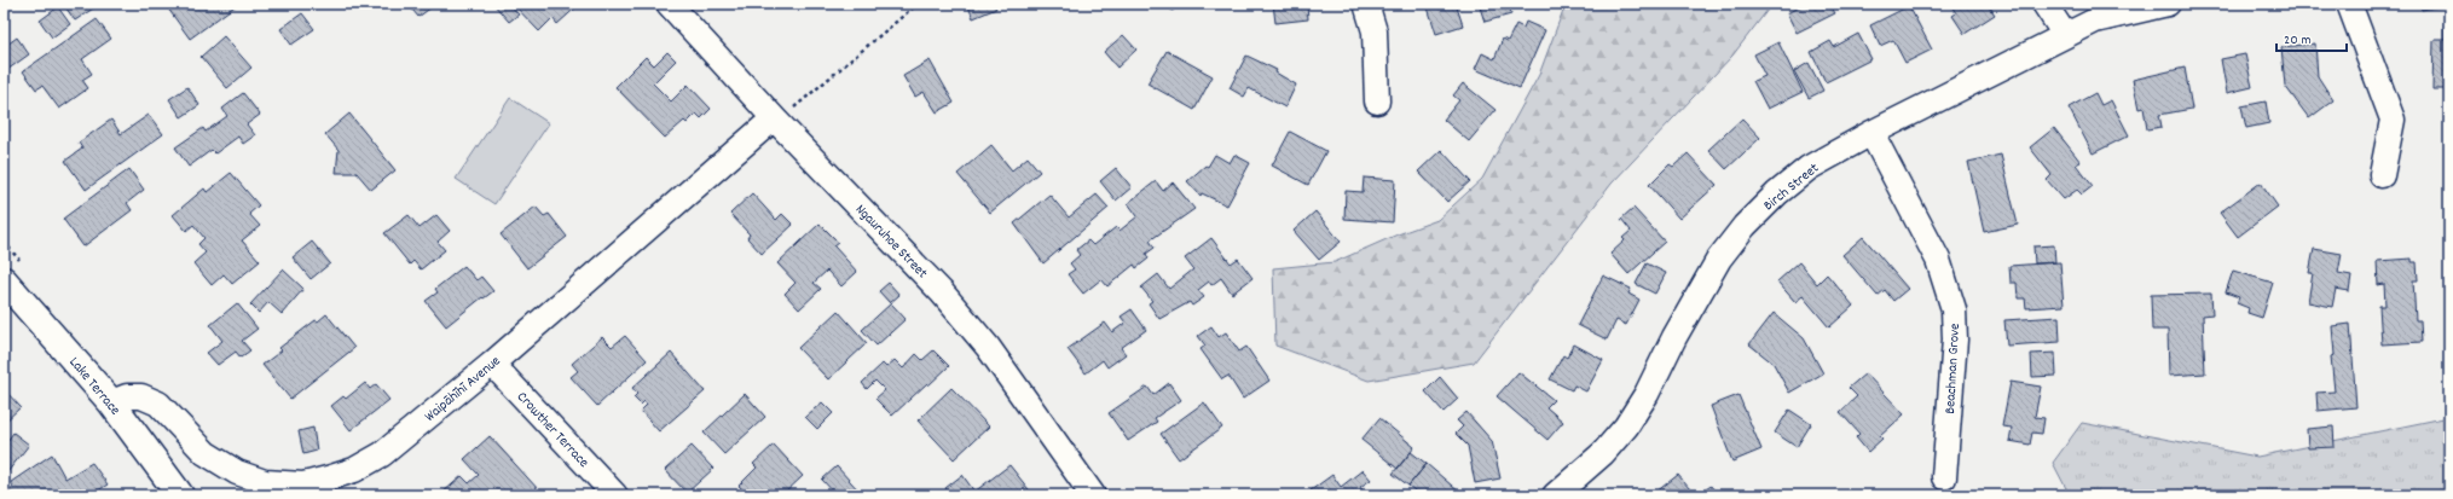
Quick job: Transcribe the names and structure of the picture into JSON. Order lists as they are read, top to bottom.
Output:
{
  "streets": {
    "main road": ["Lake Terrace"],
    "street": [
      "Birch Street",
      "Ngauruhoe Street",
      "Beachman Grove",
      "Waipāhīhī Avenue",
      "Crowther Terrace"
    ]
  },
  "crossings": [
    ["Birch Street", "Beachman Grove"],
    ["Ngauruhoe Street", "Waipāhīhī Avenue"],
    ["Lake Terrace", "Waipāhīhī Avenue"],
    ["Waipāhīhī Avenue", "Crowther Terrace"]
  ],
  "scale_bar": "20 m"
}
